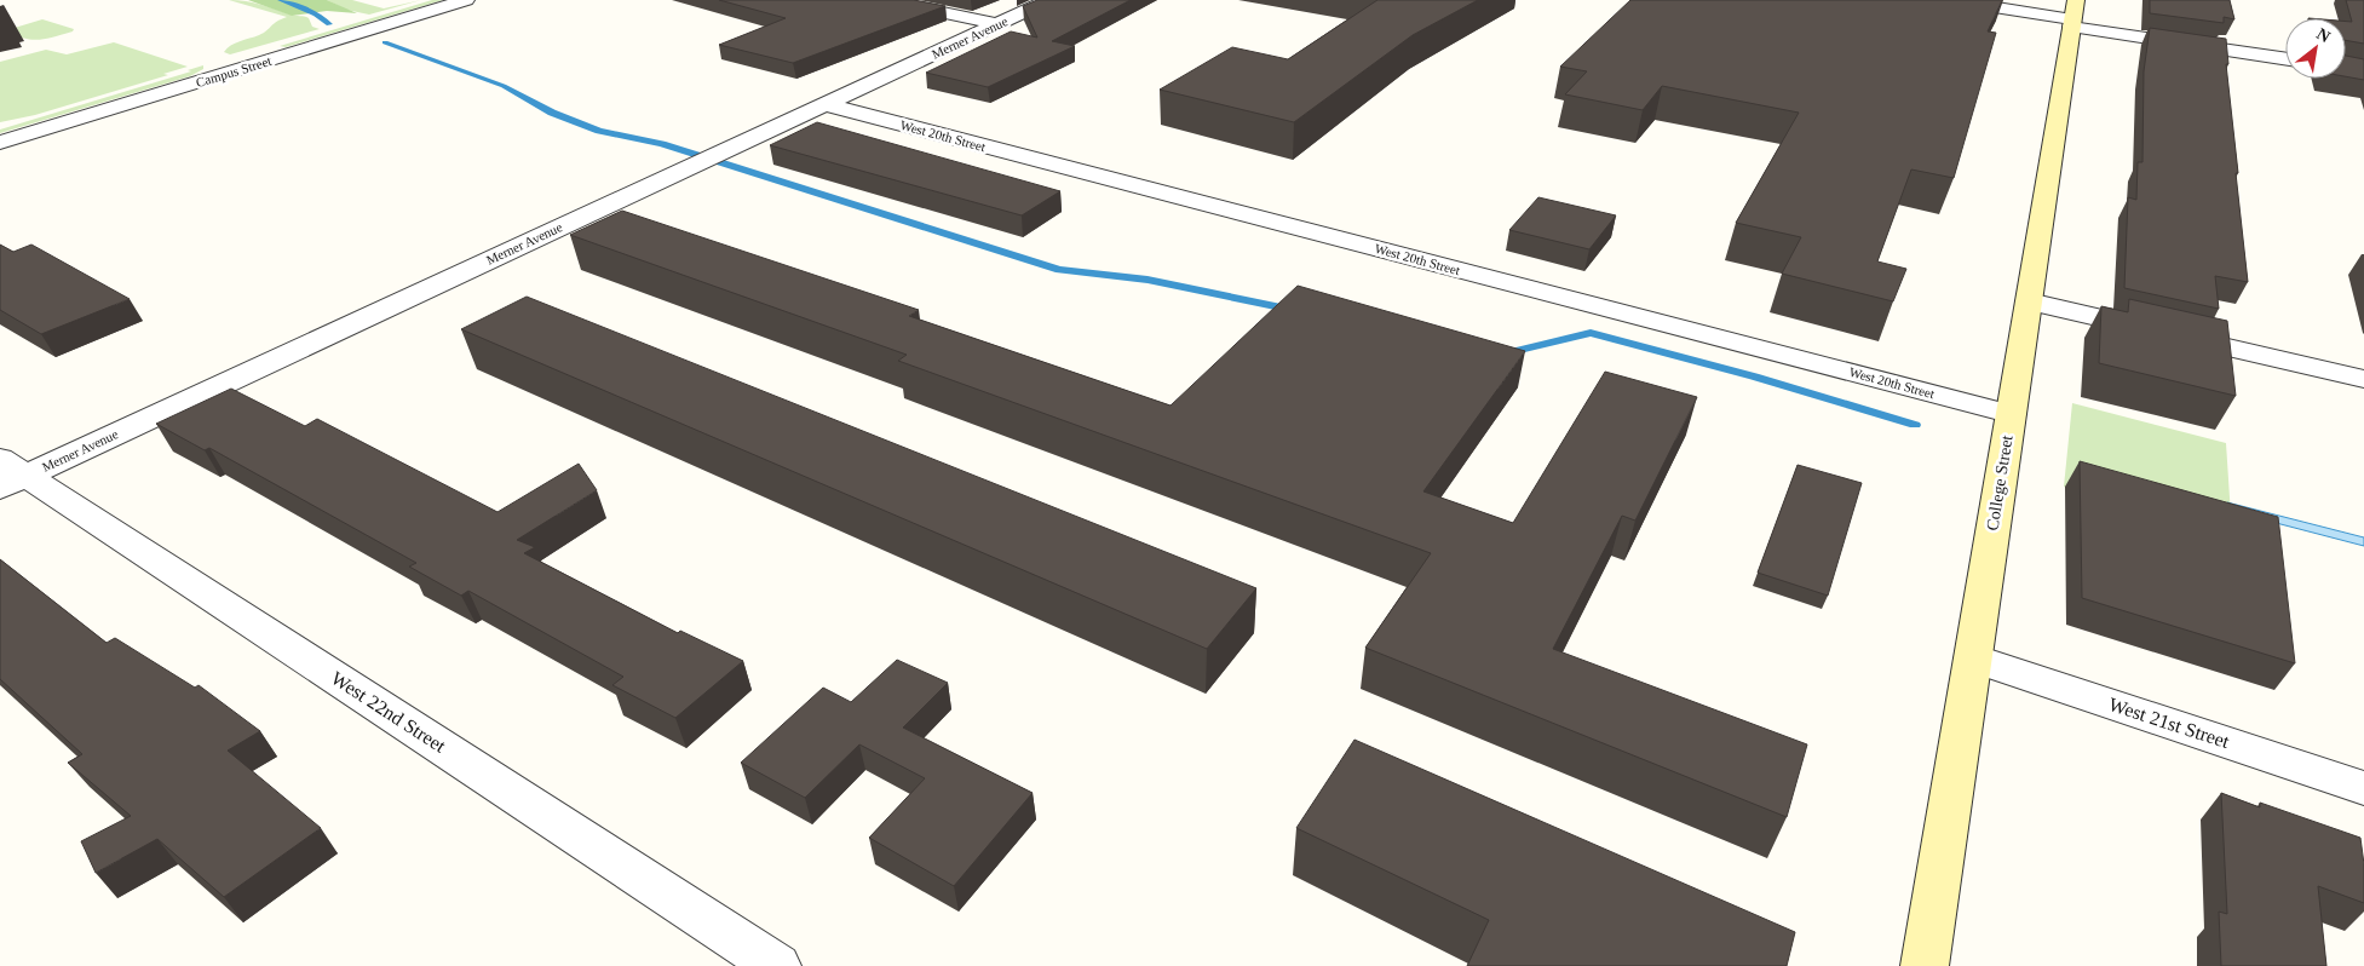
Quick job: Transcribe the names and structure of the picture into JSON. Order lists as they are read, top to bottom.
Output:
{
  "streets": {
    "street": [
      "Merner Avenue",
      "Campus Street",
      "West 20th Street",
      "College Street",
      "West 22nd Street",
      "West 21st Street"
    ]
  },
  "crossings": [
    ["Merner Avenue", "West 20th Street"],
    ["Merner Avenue", "West 22nd Street"],
    ["West 20th Street", "College Street"],
    ["College Street", "West 21st Street"]
  ],
  "north": "top right"
}
